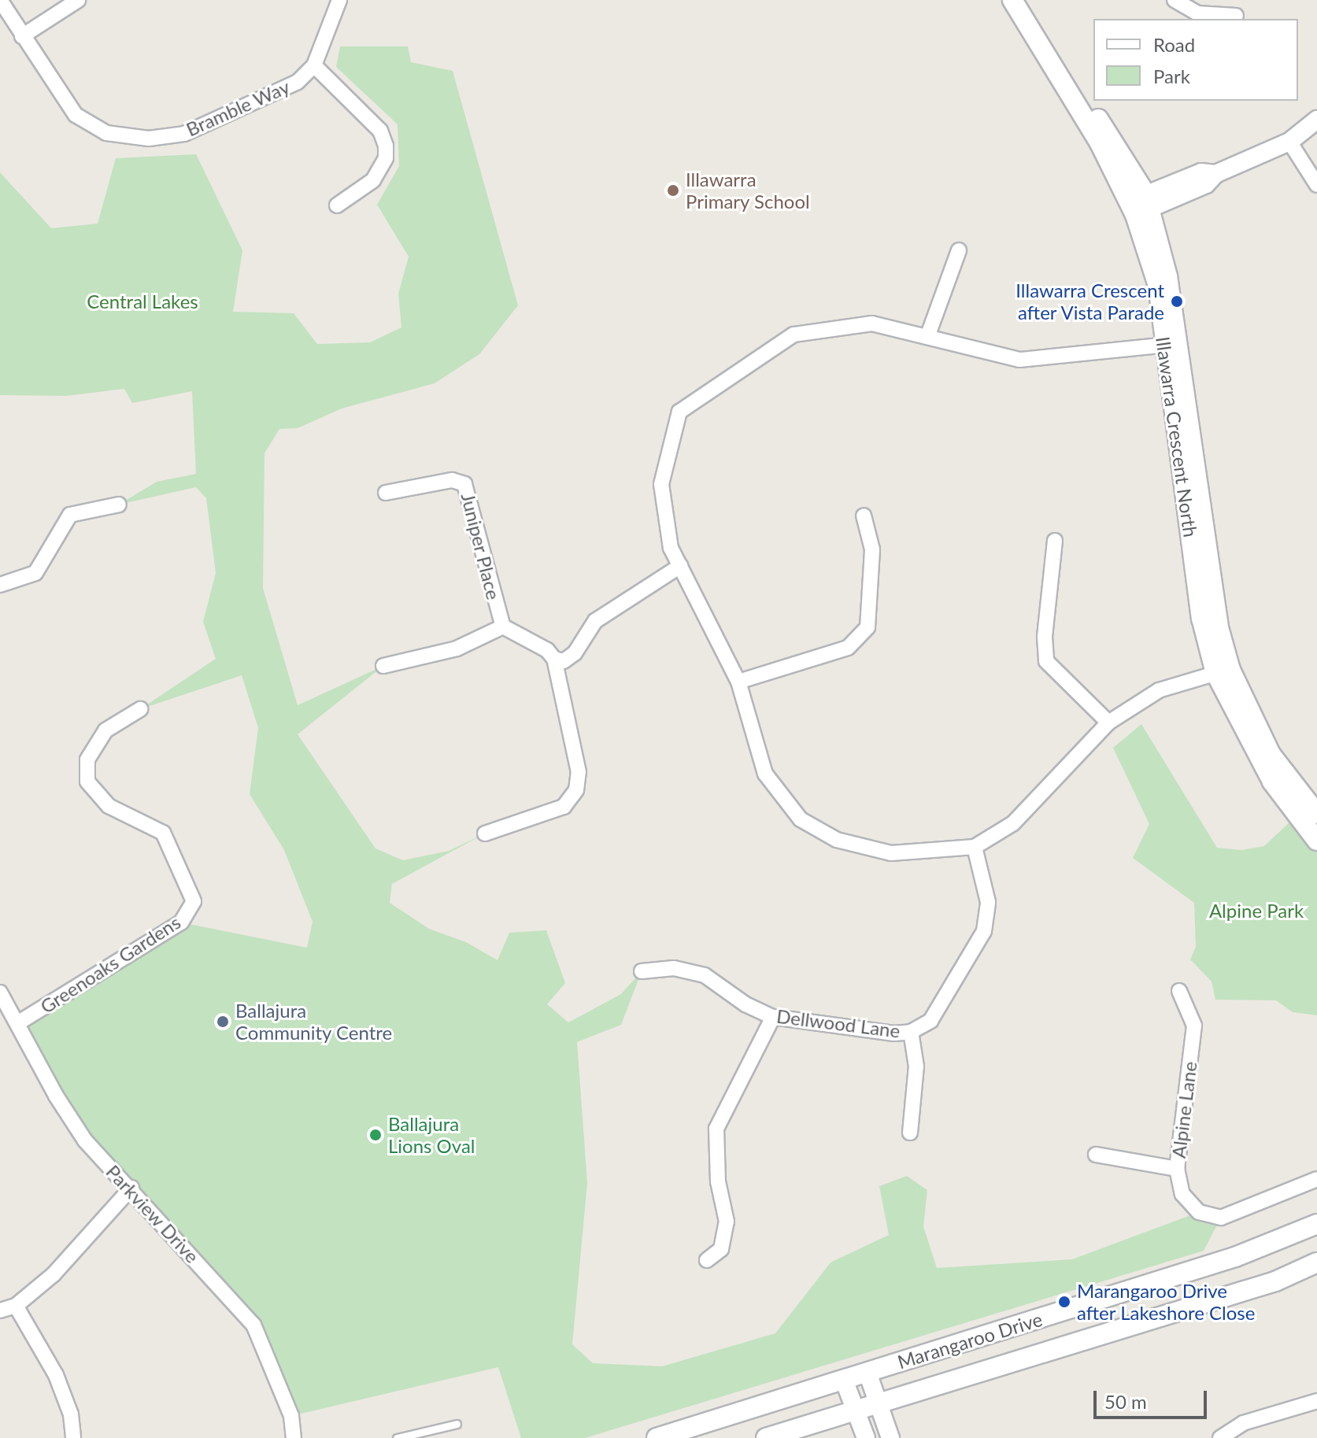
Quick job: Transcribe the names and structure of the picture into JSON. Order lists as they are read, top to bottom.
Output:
{
  "streets": {
    "main road": ["Illawarra Crescent North", "Marangaroo Drive"],
    "street": [
      "Bramble Way",
      "Juniper Place",
      "Greenoaks Gardens",
      "Dellwood Lane",
      "Alpine Lane",
      "Parkview Drive"
    ]
  },
  "crossings": [
    ["Greenoaks Gardens", "Parkview Drive"]
  ],
  "parks": ["Central Lakes", "Alpine Park"],
  "places": [
    "Illawarra Primary School",
    "Illawarra Crescent after Vista Parade",
    "Ballajura Community Centre",
    "Ballajura Lions Oval",
    "Marangaroo Drive after Lakeshore Close"
  ],
  "legend": ["Road", "Park"],
  "scale_bar": "50 m"
}
